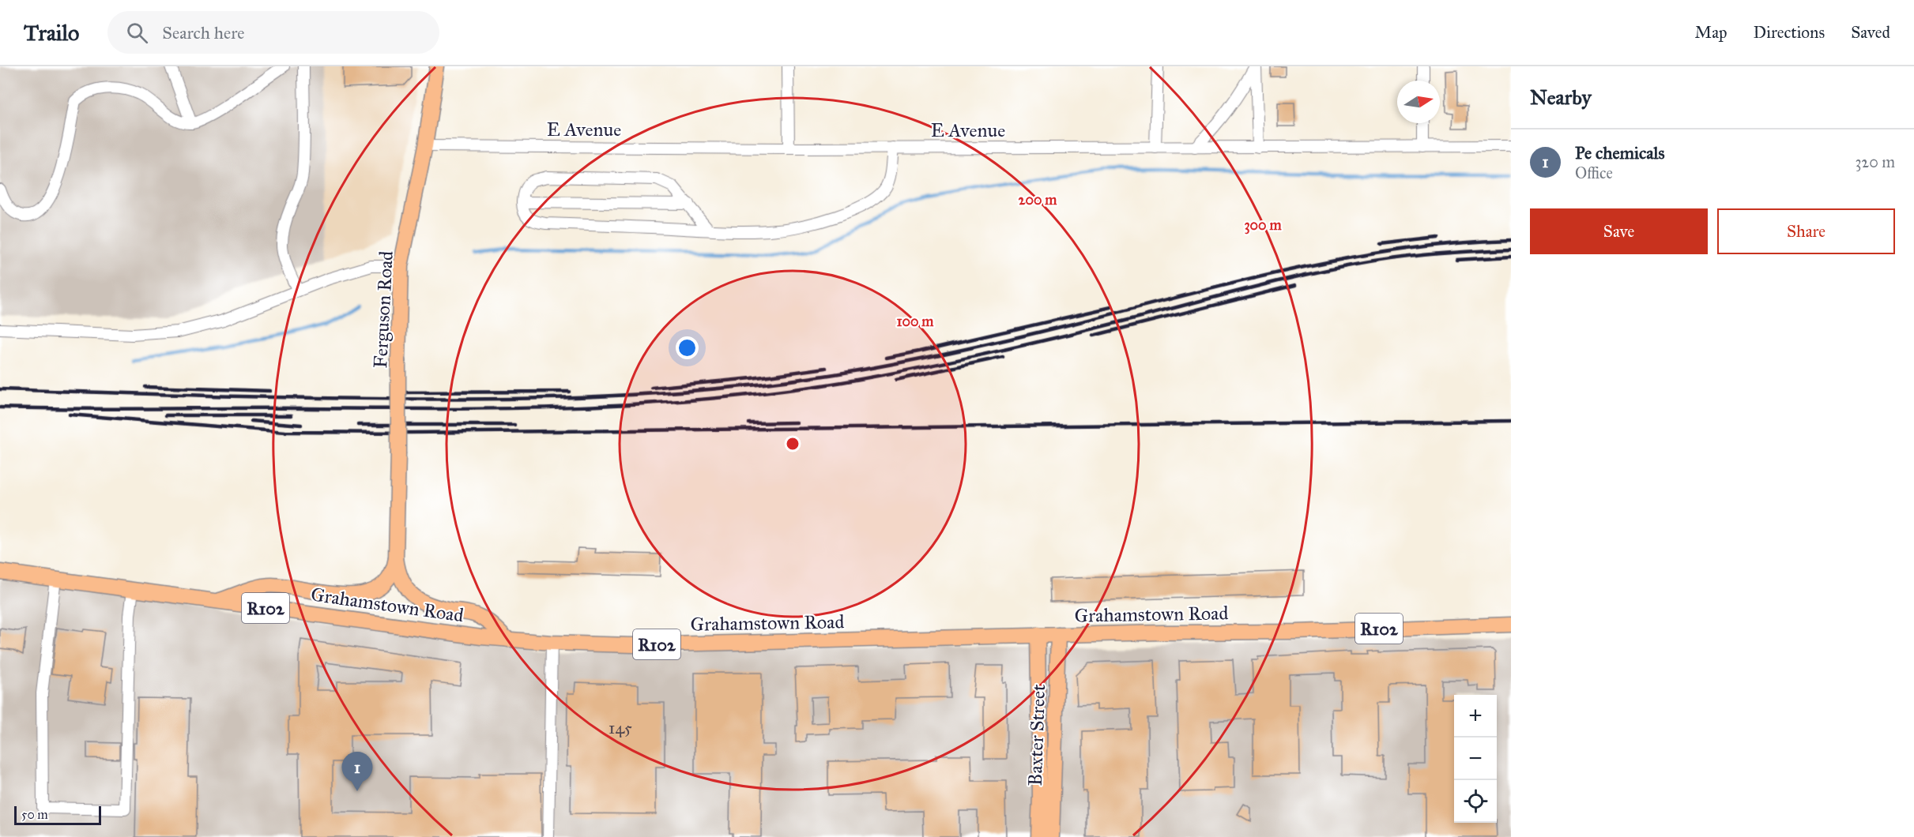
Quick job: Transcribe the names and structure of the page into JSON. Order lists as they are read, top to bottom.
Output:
{
  "streets": {
    "main road": [
      "Ferguson Road",
      "Grahamstown Road",
      "R102",
      "Baxter Street"
    ],
    "street": ["E Avenue"]
  },
  "crossings": [
    ["E Avenue", "Ferguson Road"],
    ["Ferguson Road", "Grahamstown Road"],
    ["Grahamstown Road", "Baxter Street"]
  ],
  "house_numbers": ["145"],
  "scale_bar": "50 m",
  "north": "right",
  "page": {
    "header": "Trailo",
    "search": "Search here",
    "nav": ["Map", "Directions", "Saved"],
    "heading": "Nearby",
    "list": [
      {
        "mark": "1",
        "name": "Pe chemicals",
        "note": "Office",
        "value": "320 m"
      }
    ],
    "buttons": ["Save", "Share"],
    "map_buttons": ["+", "−"],
    "pins": "1",
    "scale": "50 m"
  },
  "rings": ["200 m", "300 m", "100 m"]
}
